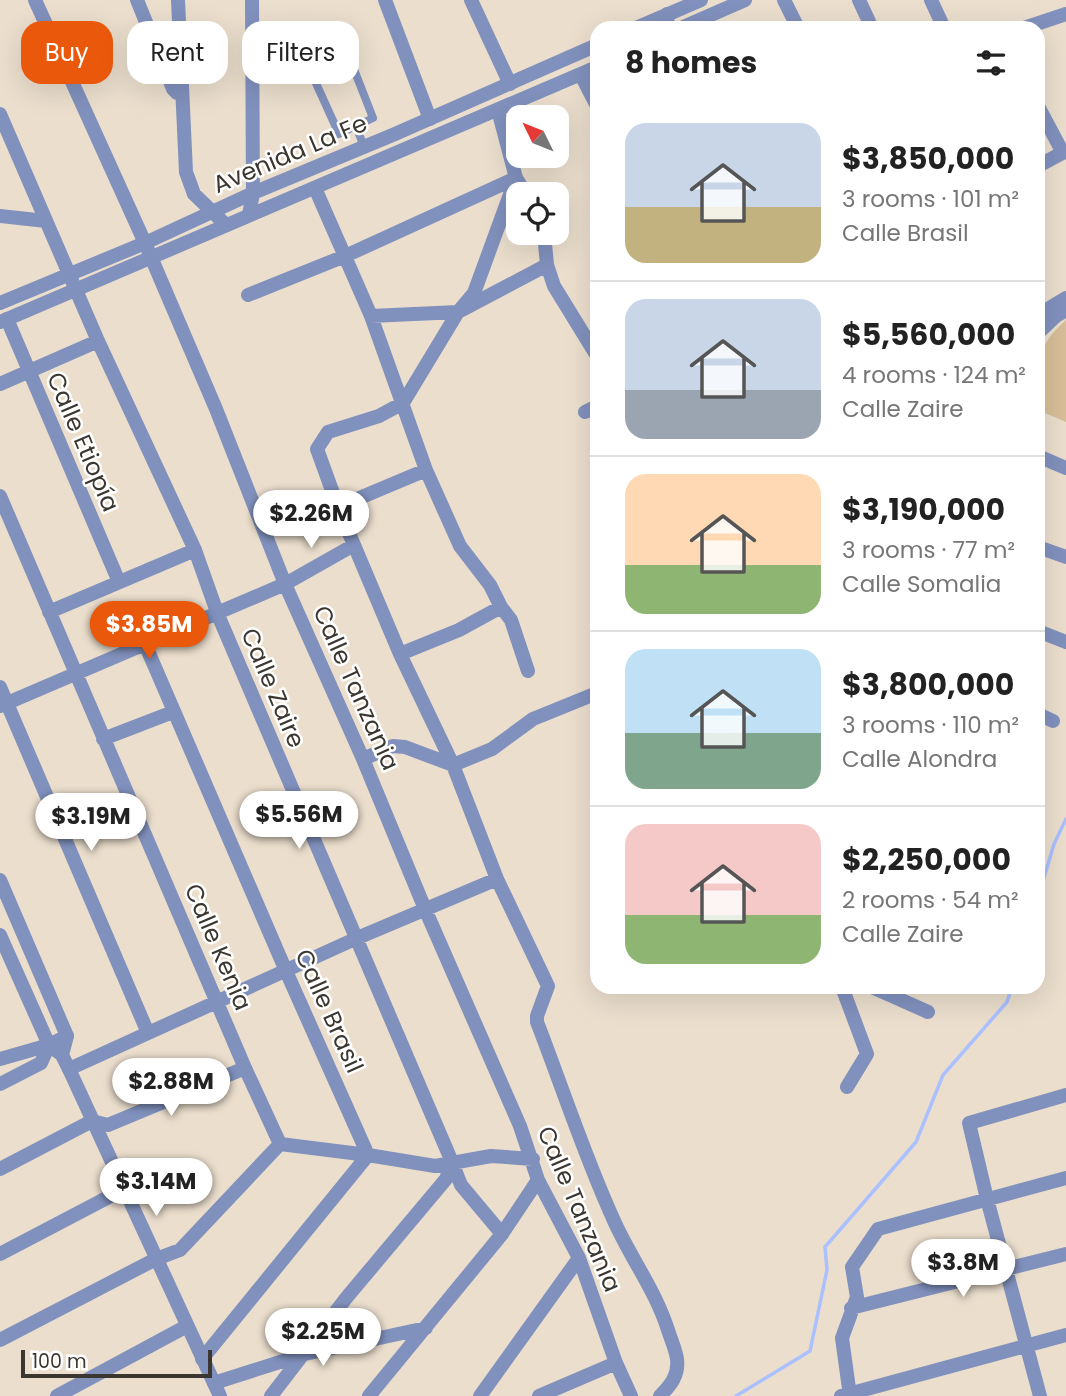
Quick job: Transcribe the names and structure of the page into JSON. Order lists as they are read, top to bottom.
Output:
{
  "streets": {
    "street": [
      "Avenida La Fe",
      "Calle Etiopía",
      "Calle Zaire",
      "Calle Tanzania",
      "Calle Kenia",
      "Calle Brasil"
    ]
  },
  "crossings": [
    ["Avenida La Fe", "Calle Etiopía"],
    ["Avenida La Fe", "Calle Zaire"],
    ["Avenida La Fe", "Calle Tanzania"]
  ],
  "scale_bar": "100 m",
  "north": "top left",
  "page": {
    "chip": ["Buy", "Rent", "Filters"],
    "heading": "8 homes",
    "list": [
      {
        "name": "$3,850,000",
        "note": "3 rooms · 101 m² · Calle Brasil"
      },
      {
        "name": "$5,560,000",
        "note": "4 rooms · 124 m² · Calle Zaire"
      },
      {
        "name": "$3,190,000",
        "note": "3 rooms · 77 m² · Calle Somalia"
      },
      {
        "name": "$3,800,000",
        "note": "3 rooms · 110 m² · Calle Alondra"
      },
      {
        "name": "$2,250,000",
        "note": "2 rooms · 54 m² · Calle Zaire"
      }
    ],
    "price": [
      "$2.26M",
      "$3.85M",
      "$5.56M",
      "$3.19M",
      "$2.88M",
      "$3.14M",
      "$3.8M",
      "$2.25M"
    ],
    "scale": "100 m"
  }
}
